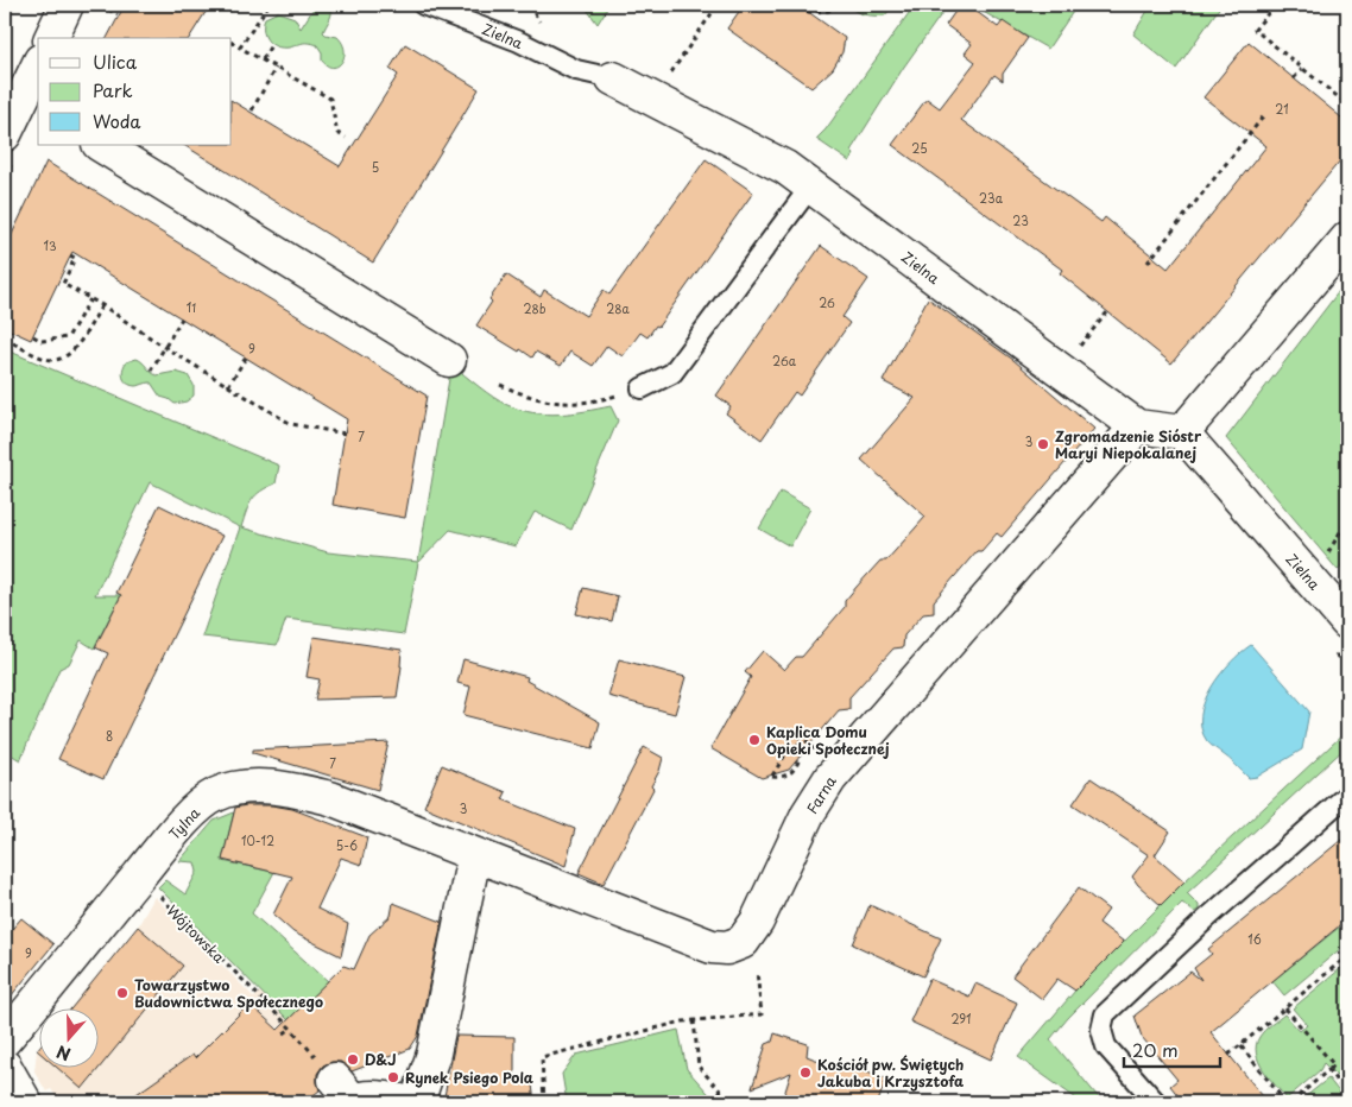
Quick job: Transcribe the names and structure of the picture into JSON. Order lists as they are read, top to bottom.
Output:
{
  "streets": {
    "street": ["Zielna", "Farna", "Tylna"],
    "path": ["Wójtowska"]
  },
  "crossings": [
    ["Zielna", "Farna"],
    ["Tylna", "Wójtowska"]
  ],
  "places": [
    "Zgromadzenie Sióstr Maryi Niepokalanej",
    "Kaplica Domu Opieki Społecznej",
    "Towarzystwo Budownictwa Społecznego",
    "D&J",
    "Kościół pw. Świętych Jakuba i Krzysztofa",
    "Rynek Psiego Pola"
  ],
  "house_numbers": [
    "21",
    "25",
    "5",
    "23a",
    "23",
    "13",
    "26",
    "11",
    "28b",
    "28a",
    "9",
    "26a",
    "7",
    "3",
    "8",
    "7",
    "3",
    "10-12",
    "5-6",
    "16",
    "9",
    "291"
  ],
  "legend": ["Ulica", "Park", "Woda"],
  "scale_bar": "20 m",
  "north": "bottom"
}
